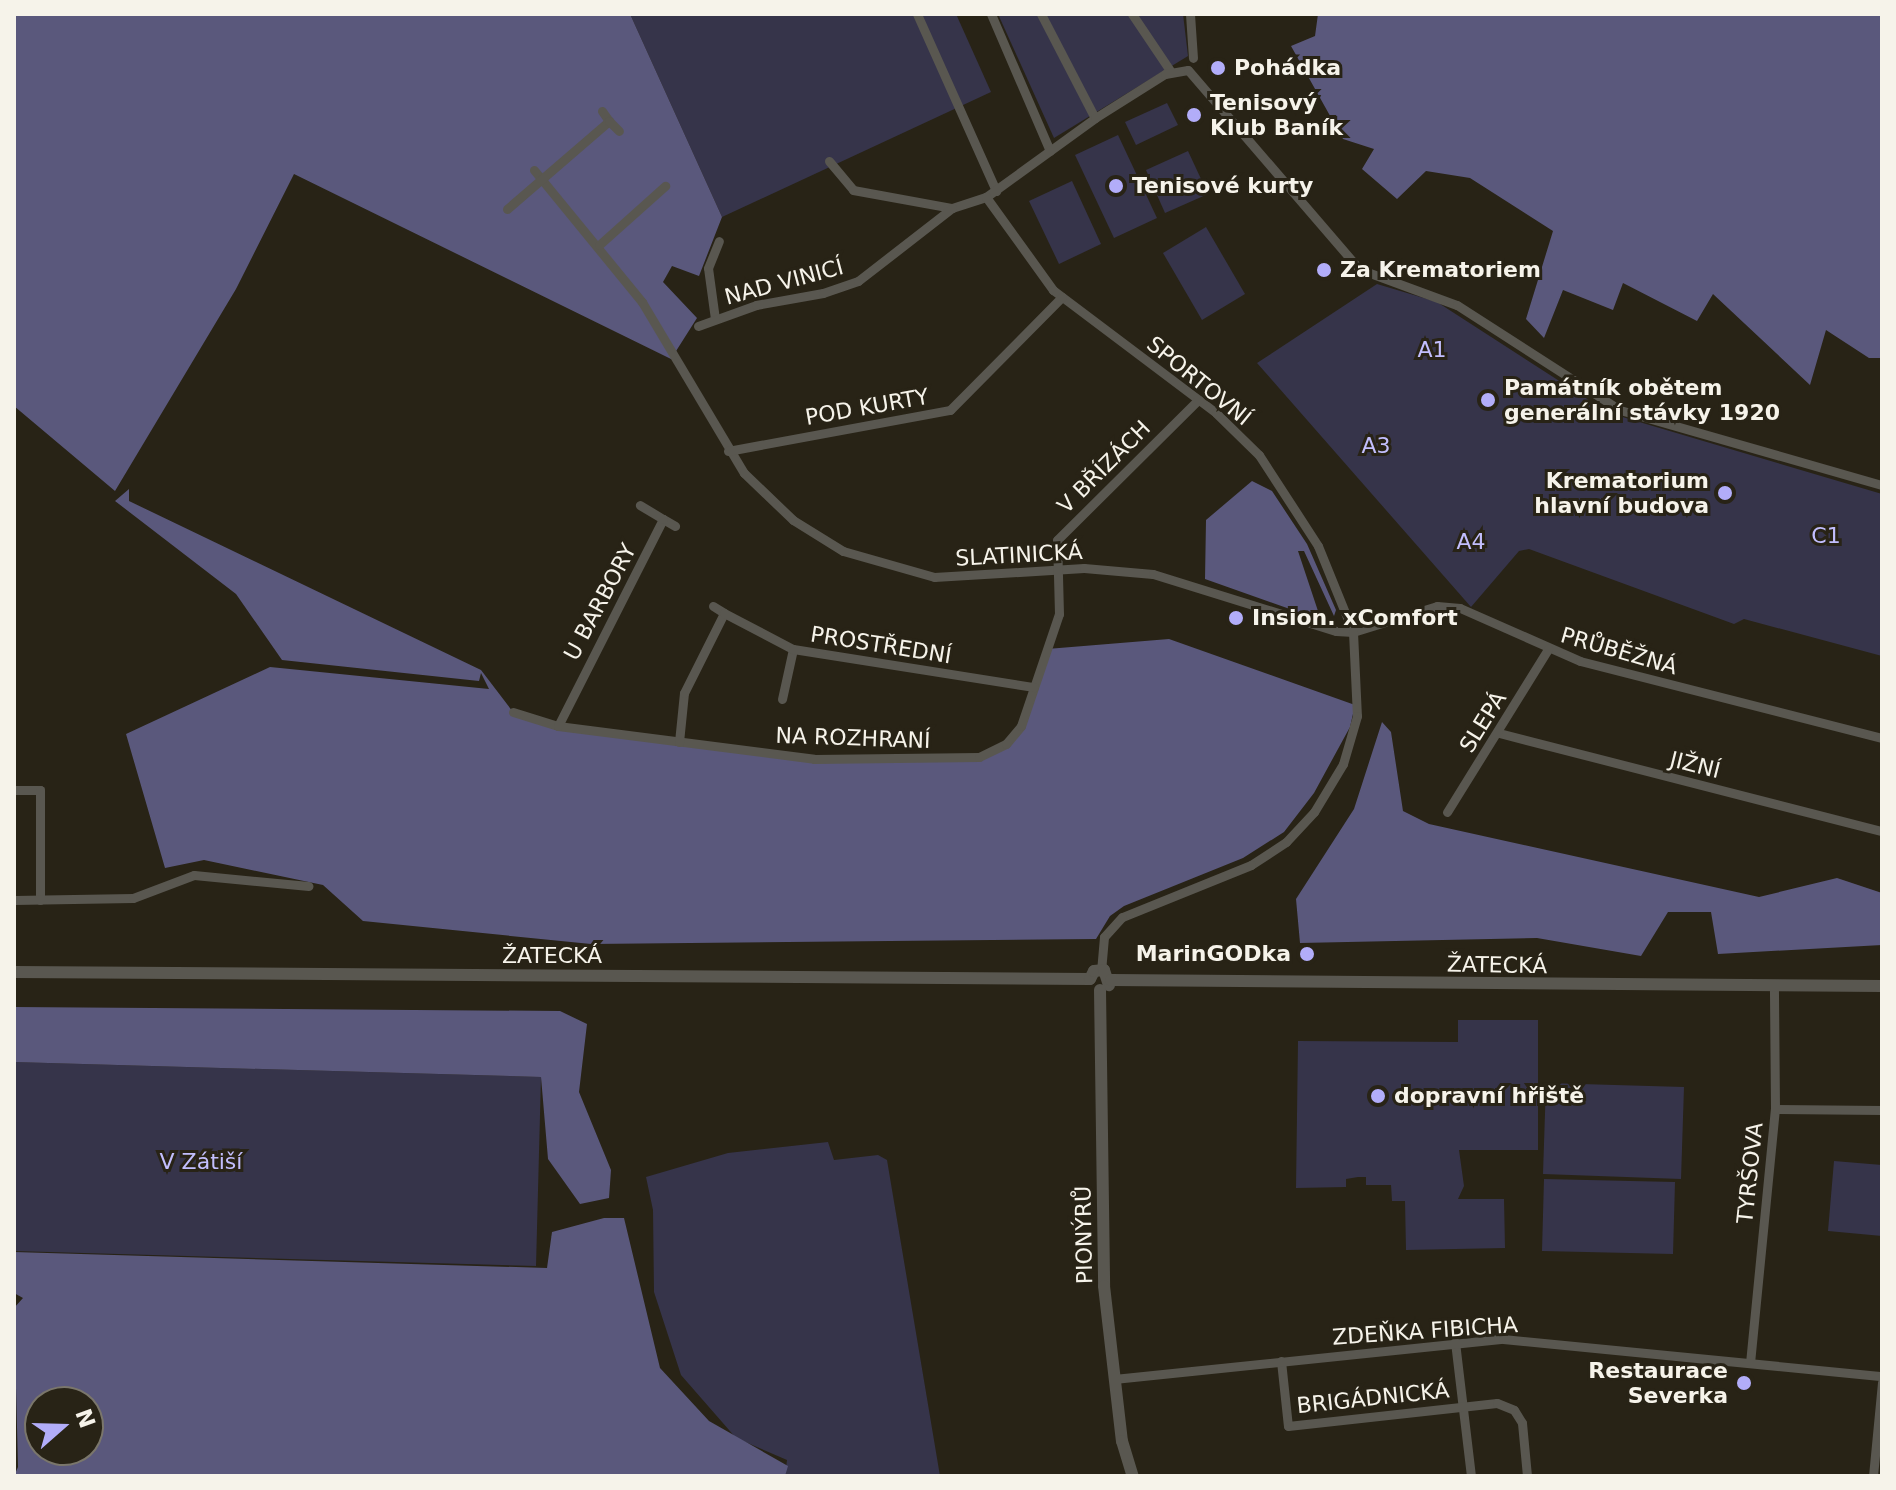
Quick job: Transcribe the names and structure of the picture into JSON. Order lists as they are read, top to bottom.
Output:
{
  "streets": {
    "street": [
      "NAD VINICÍ",
      "SPORTOVNÍ",
      "POD KURTY",
      "V BŘÍZÁCH",
      "SLATINICKÁ",
      "U BARBORY",
      "PROSTŘEDNÍ",
      "PRŮBĚŽNÁ",
      "SLEPÁ",
      "NA ROZHRANÍ",
      "JIŽNÍ",
      "ŽATECKÁ",
      "TYRŠOVA",
      "PIONÝRŮ",
      "ZDEŇKA FIBICHA",
      "BRIGÁDNICKÁ"
    ]
  },
  "crossings": [
    ["SPORTOVNÍ", "POD KURTY"],
    ["SPORTOVNÍ", "V BŘÍZÁCH"],
    ["SPORTOVNÍ", "SLATINICKÁ"],
    ["SPORTOVNÍ", "PRŮBĚŽNÁ"],
    ["POD KURTY", "SLATINICKÁ"],
    ["V BŘÍZÁCH", "SLATINICKÁ"],
    ["V BŘÍZÁCH", "NA ROZHRANÍ"],
    ["SLATINICKÁ", "PRŮBĚŽNÁ"],
    ["SLATINICKÁ", "NA ROZHRANÍ"],
    ["U BARBORY", "NA ROZHRANÍ"],
    ["PROSTŘEDNÍ", "NA ROZHRANÍ"],
    ["PRŮBĚŽNÁ", "SLEPÁ"],
    ["SLEPÁ", "JIŽNÍ"],
    ["ŽATECKÁ", "TYRŠOVA"],
    ["TYRŠOVA", "ZDEŇKA FIBICHA"],
    ["PIONÝRŮ", "ZDEŇKA FIBICHA"],
    ["ZDEŇKA FIBICHA", "BRIGÁDNICKÁ"]
  ],
  "parks": [
    "A1",
    "A3",
    "C1",
    "A4",
    "V Zátiší"
  ],
  "places": [
    "Pohádka",
    "Tenisový Klub Baník",
    "Tenisové kurty",
    "Za Krematoriem",
    "Památník obětem generální stávky 1920",
    "Krematorium hlavní budova",
    "Insion. xComfort",
    "MarinGODka",
    "dopravní hřiště",
    "Restaurace Severka"
  ],
  "north": "right"
}
